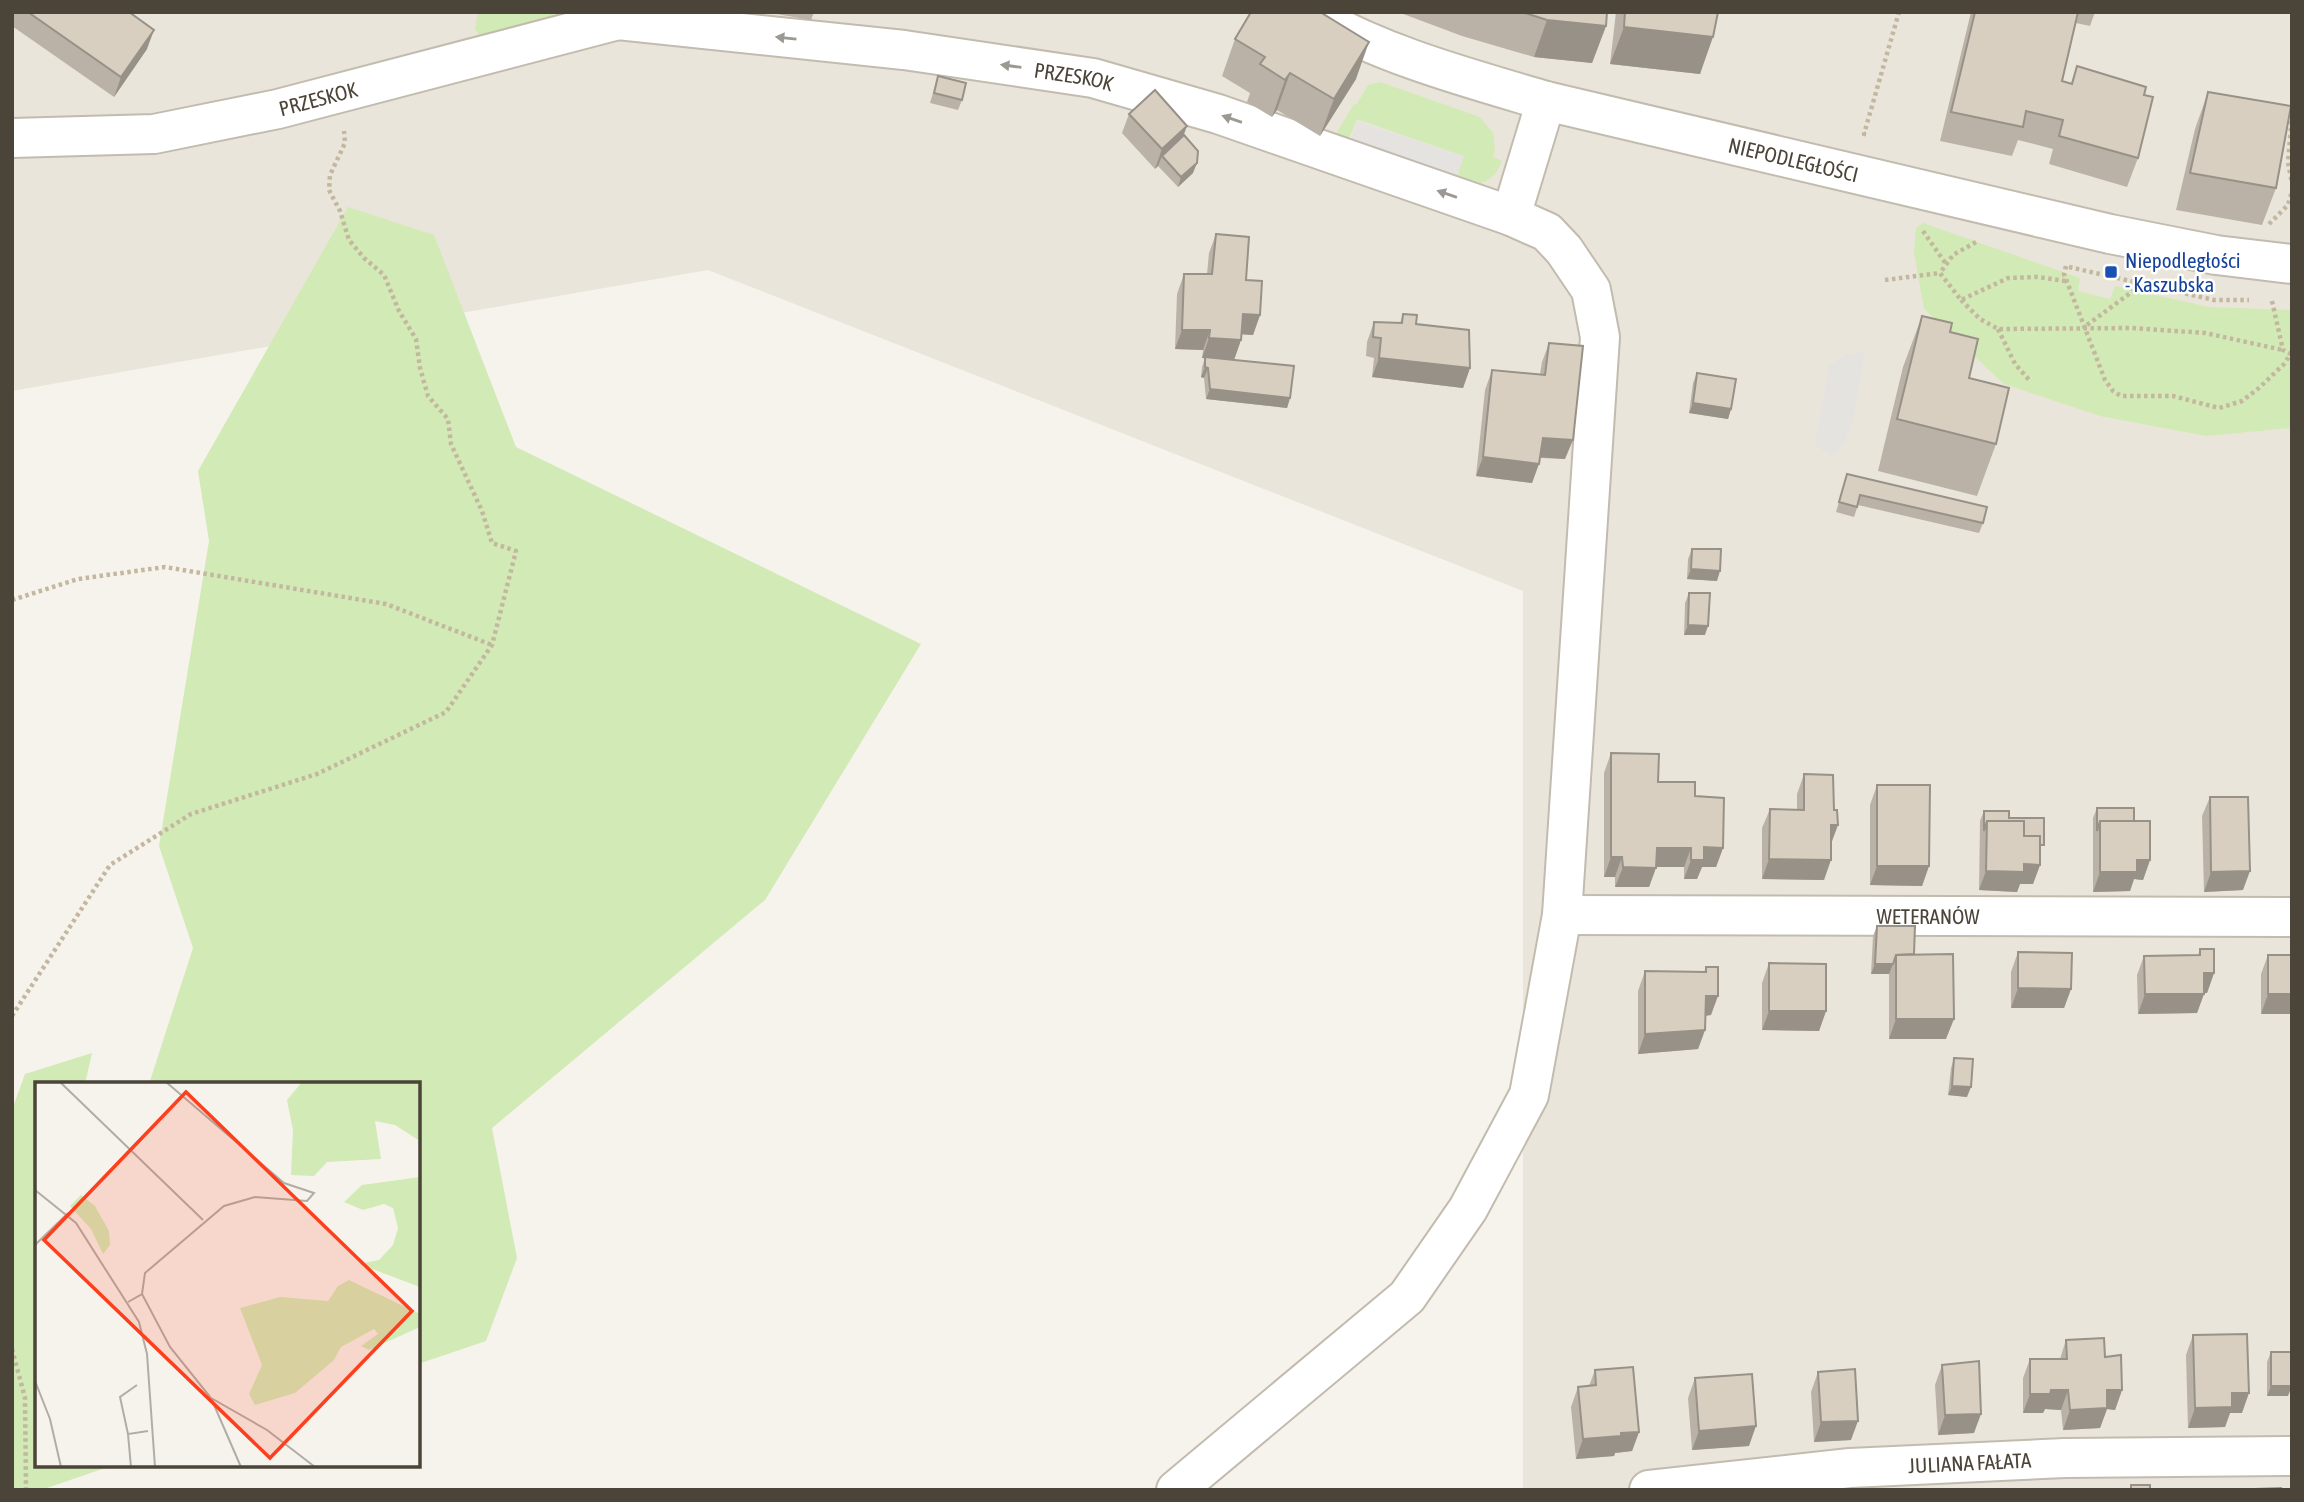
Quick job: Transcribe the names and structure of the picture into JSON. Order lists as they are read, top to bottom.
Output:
{
  "streets": {
    "street": [
      "PRZESKOK",
      "NIEPODLEGŁOŚCI",
      "WETERANÓW",
      "JULIANA FAŁATA"
    ]
  },
  "crossings": [
    ["PRZESKOK", "WETERANÓW"]
  ],
  "places": {
    "transit": ["Niepodległości - Kaszubska"]
  }
}
